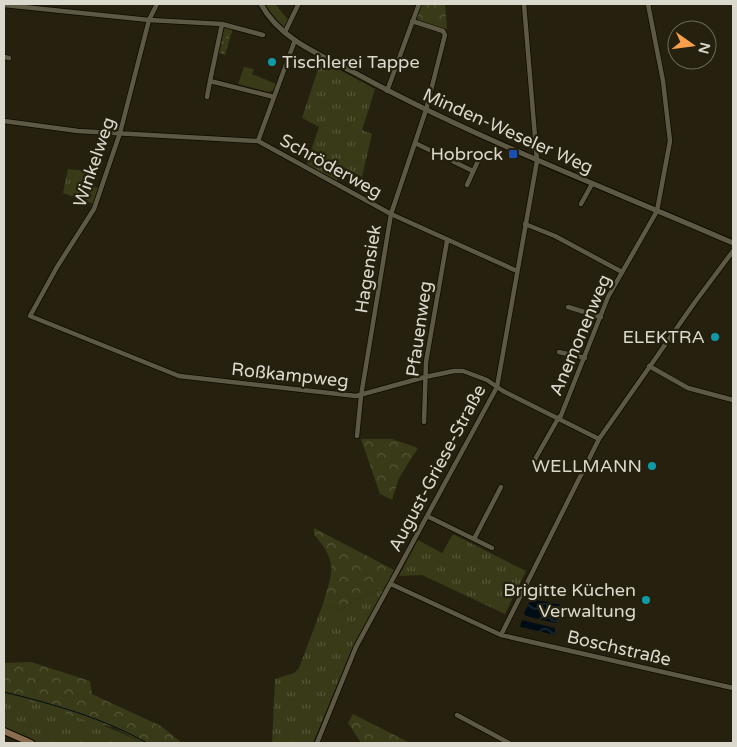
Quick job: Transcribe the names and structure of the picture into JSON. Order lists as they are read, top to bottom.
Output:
{
  "streets": {
    "street": [
      "Minden-Weseler Weg",
      "Winkelweg",
      "Schröderweg",
      "Hagensiek",
      "Pfauenweg",
      "Anemonenweg",
      "Roßkampweg",
      "August-Griese-Straße",
      "Boschstraße"
    ]
  },
  "crossings": [
    ["Minden-Weseler Weg", "Hagensiek"],
    ["Minden-Weseler Weg", "Anemonenweg"],
    ["Minden-Weseler Weg", "August-Griese-Straße"],
    ["Winkelweg", "Schröderweg"],
    ["Winkelweg", "Roßkampweg"],
    ["Schröderweg", "Hagensiek"],
    ["Schröderweg", "Pfauenweg"],
    ["Schröderweg", "August-Griese-Straße"],
    ["Hagensiek", "Roßkampweg"],
    ["Pfauenweg", "Roßkampweg"],
    ["Anemonenweg", "Roßkampweg"],
    ["Roßkampweg", "August-Griese-Straße"],
    ["August-Griese-Straße", "Boschstraße"]
  ],
  "places": {
    "other": [
      "Tischlerei Tappe",
      "ELEKTRA",
      "WELLMANN",
      "Brigitte Küchen Verwaltung"
    ],
    "transit": ["Hobrock"]
  },
  "north": "right"
}
